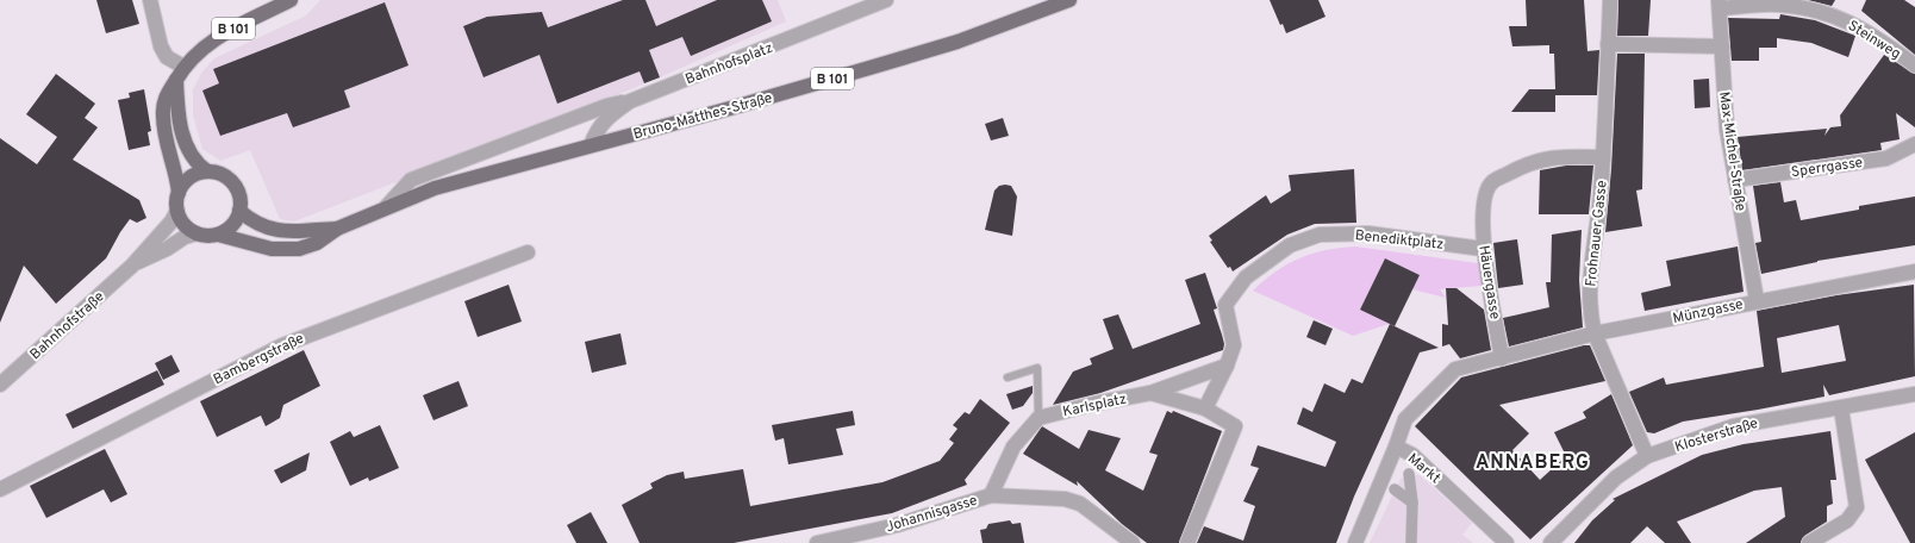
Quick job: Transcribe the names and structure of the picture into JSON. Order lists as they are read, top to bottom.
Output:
{
  "streets": {
    "main road": ["B 101", "Bruno-Matthes-Straße"],
    "street": [
      "Steinweg",
      "Bahnhofsplatz",
      "Max-Michel-Straße",
      "Sperrgasse",
      "Frohnauer Gasse",
      "Benediktplatz",
      "Häuergasse",
      "Münzgasse",
      "Bahnhofstraße",
      "Bambergstraße",
      "Karlsplatz",
      "Klosterstraße",
      "Markt",
      "Johannisgasse"
    ]
  },
  "crossings": [
    ["B 101", "Bruno-Matthes-Straße"],
    ["B 101", "Bahnhofstraße"],
    ["Steinweg", "Max-Michel-Straße"],
    ["Bahnhofsplatz", "Bruno-Matthes-Straße"],
    ["Bruno-Matthes-Straße", "Bahnhofstraße"],
    ["Max-Michel-Straße", "Sperrgasse"],
    ["Max-Michel-Straße", "Münzgasse"],
    ["Frohnauer Gasse", "Häuergasse"],
    ["Frohnauer Gasse", "Münzgasse"],
    ["Frohnauer Gasse", "Klosterstraße"],
    ["Benediktplatz", "Häuergasse"],
    ["Benediktplatz", "Karlsplatz"],
    ["Häuergasse", "Münzgasse"],
    ["Münzgasse", "Markt"],
    ["Karlsplatz", "Johannisgasse"]
  ],
  "districts": ["ANNABERG"]
}
